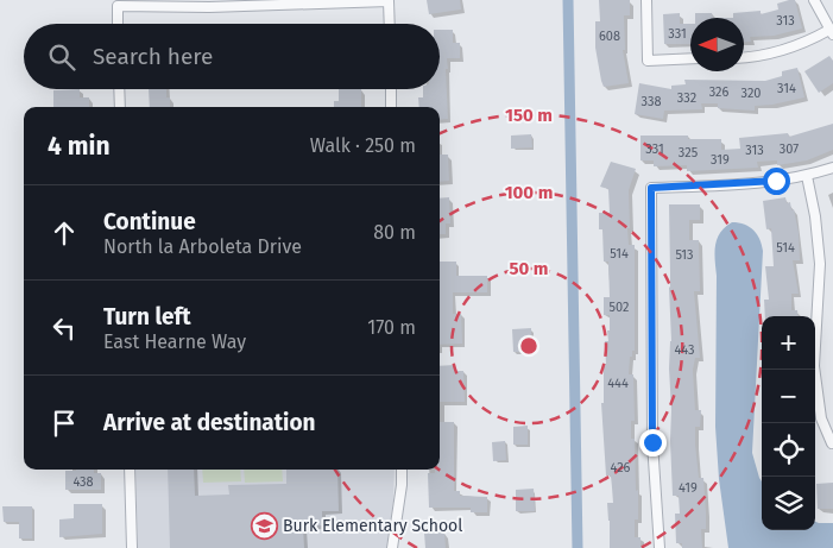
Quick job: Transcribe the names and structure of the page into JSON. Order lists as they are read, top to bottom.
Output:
{
  "places": {
    "school or university": ["Burk Elementary School"]
  },
  "house_numbers": [
    "313",
    "331",
    "608",
    "314",
    "326",
    "320",
    "332",
    "338",
    "331",
    "307",
    "313",
    "325",
    "319",
    "514",
    "514",
    "513",
    "502",
    "443",
    "444",
    "426",
    "438",
    "419"
  ],
  "north": "left",
  "page": {
    "search": "Search here",
    "heading": ["4 min", "Walk · 250 m"],
    "list": [
      ["Continue", "North la Arboleta Drive", "80 m"],
      ["Turn left", "East Hearne Way", "170 m"],
      "Arrive at destination"
    ],
    "map_buttons": ["+", "−"]
  },
  "rings": ["150 m", "100 m", "50 m"]
}
